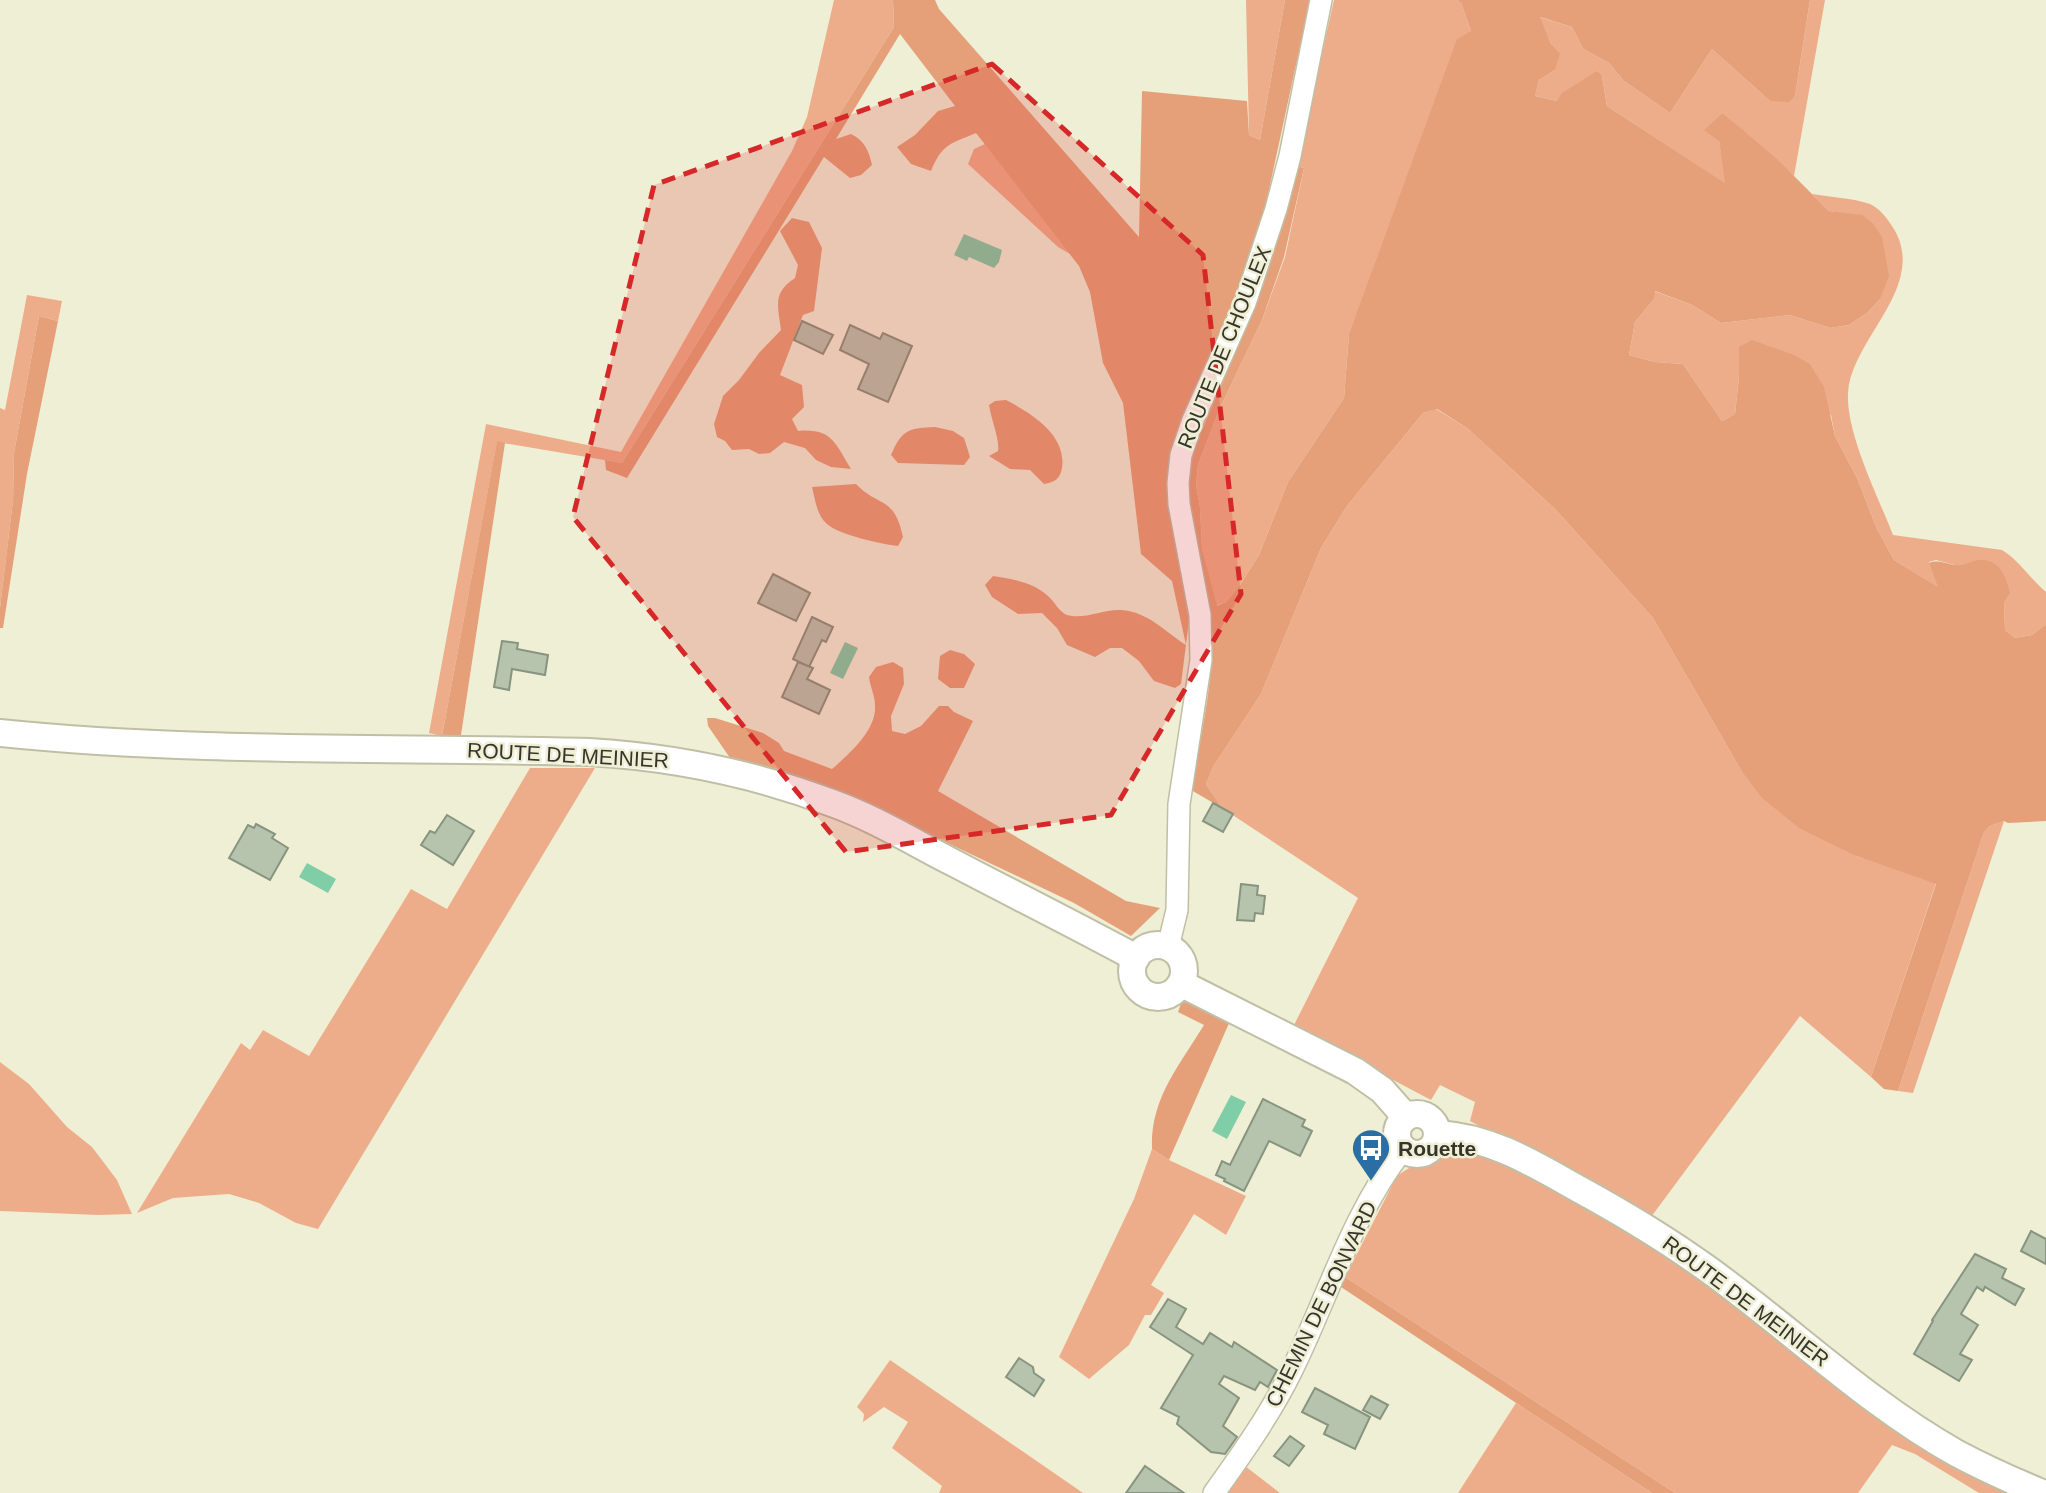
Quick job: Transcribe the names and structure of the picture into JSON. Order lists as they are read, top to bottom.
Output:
{
  "streets": {
    "street": ["ROUTE DE CHOULEX", "ROUTE DE MEINIER", "CHEMIN DE BONVARD"]
  },
  "crossings": [
    ["ROUTE DE CHOULEX", "ROUTE DE MEINIER"],
    ["ROUTE DE MEINIER", "CHEMIN DE BONVARD"]
  ],
  "places": {
    "bus stop": ["Rouette"]
  }
}
